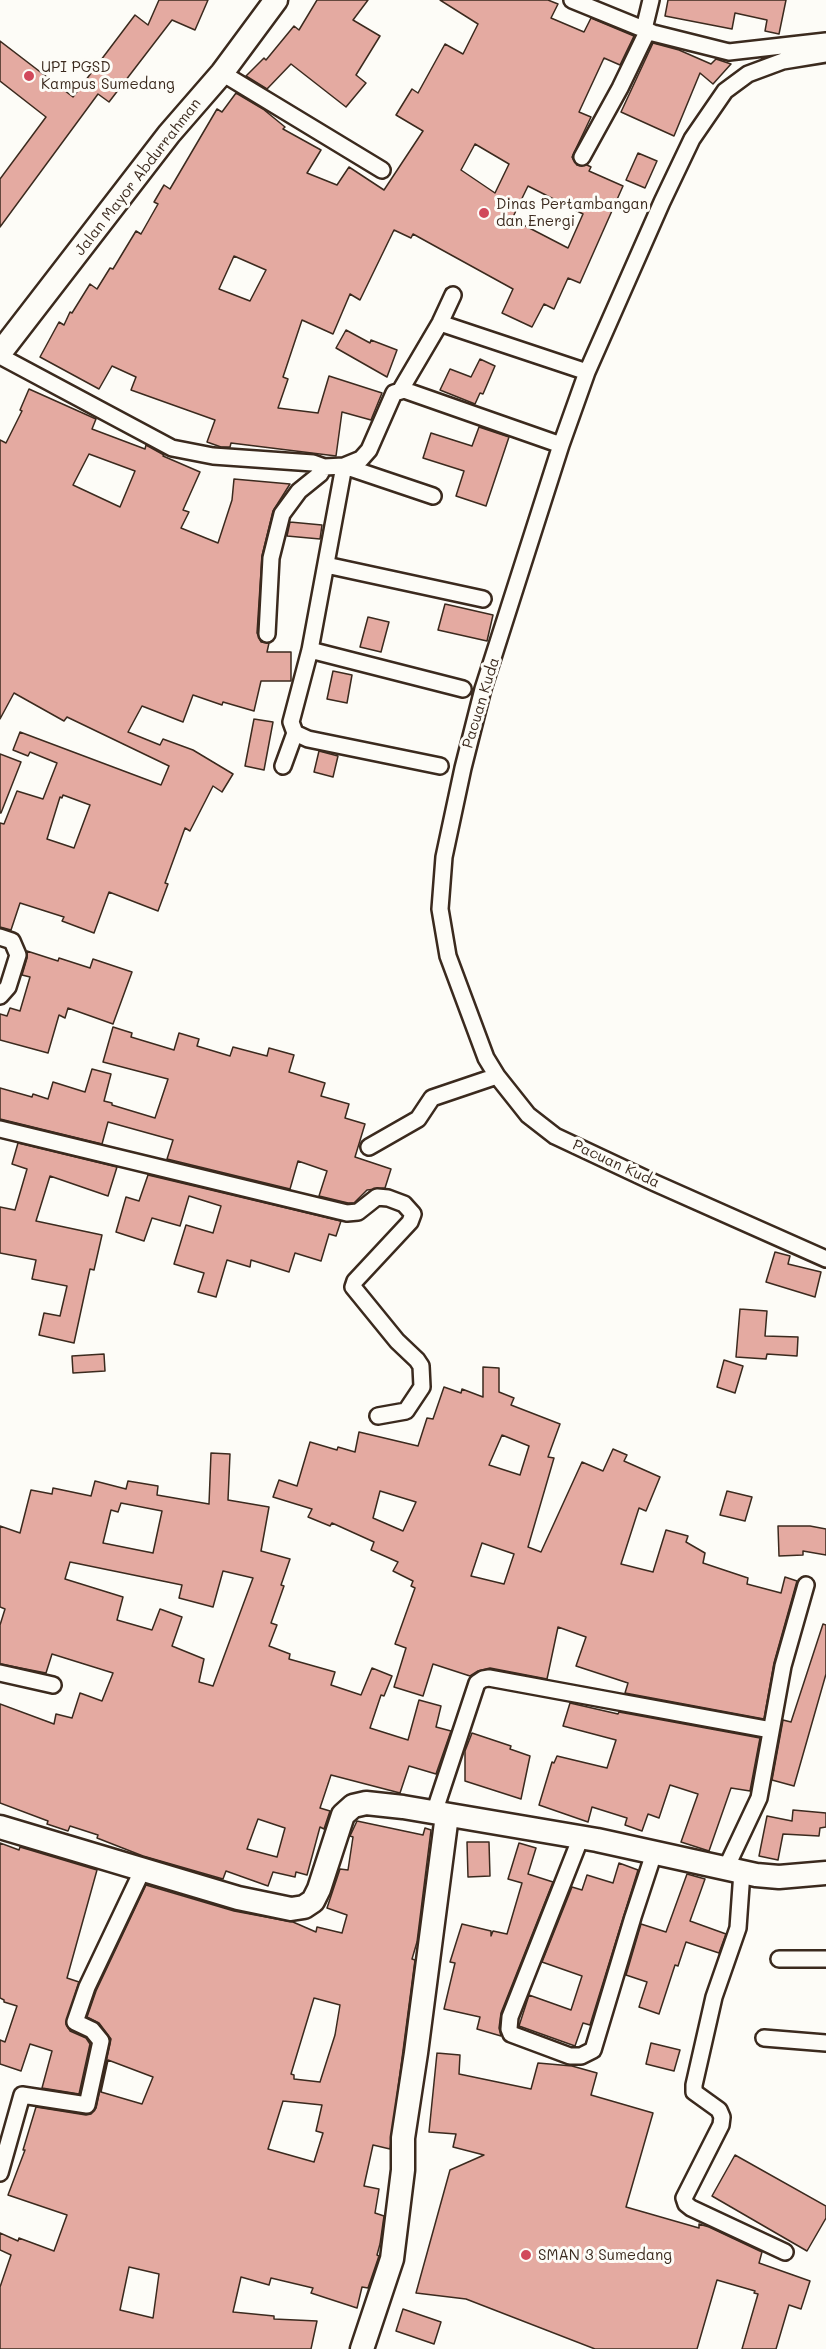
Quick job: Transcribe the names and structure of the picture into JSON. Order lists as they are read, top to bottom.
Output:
{
  "streets": {
    "street": ["Jalan Mayor Abdurrahman", "Pacuan Kuda"]
  },
  "places": ["UPI PGSD Kampus Sumedang", "Dinas Pertambangan dan Energi", "SMAN 3 Sumedang"]
}
